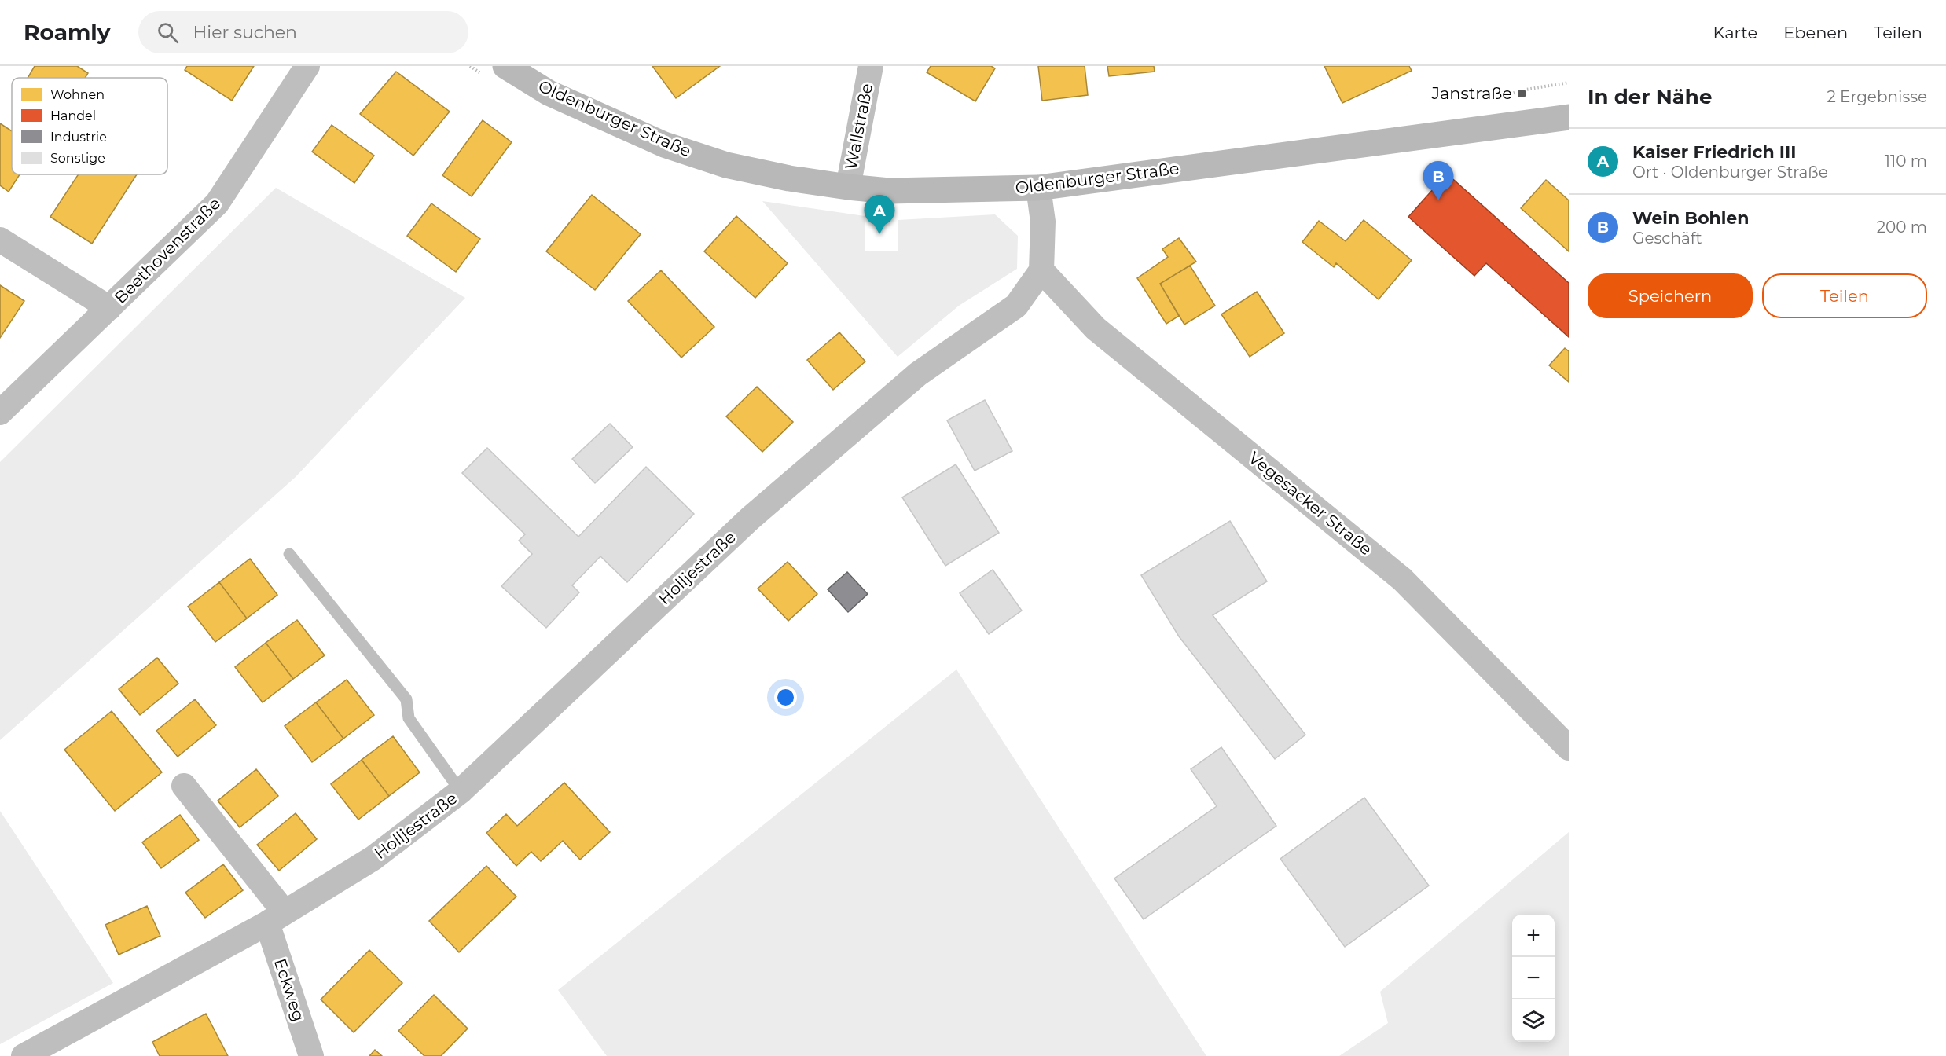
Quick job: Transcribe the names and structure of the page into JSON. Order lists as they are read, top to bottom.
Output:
{
  "streets": {
    "main road": ["Oldenburger Straße"],
    "street": [
      "Wallstraße",
      "Beethovenstraße",
      "Vegesacker Straße",
      "Holljestraße",
      "Eckweg"
    ]
  },
  "crossings": [
    ["Oldenburger Straße", "Wallstraße"],
    ["Vegesacker Straße", "Holljestraße"],
    ["Holljestraße", "Eckweg"]
  ],
  "places": {
    "transit": ["Janstraße"]
  },
  "legend": [
    "Wohnen",
    "Handel",
    "Industrie",
    "Sonstige"
  ],
  "page": {
    "header": "Roamly",
    "search": "Hier suchen",
    "nav": ["Karte", "Ebenen", "Teilen"],
    "heading": ["In der Nähe", "2 Ergebnisse"],
    "list": [
      {
        "mark": "A",
        "name": "Kaiser Friedrich III",
        "note": "Ort · Oldenburger Straße",
        "value": "110 m"
      },
      {
        "mark": "B",
        "name": "Wein Bohlen",
        "note": "Geschäft",
        "value": "200 m"
      }
    ],
    "pins": ["B", "A"],
    "buttons": ["Speichern", "Teilen"],
    "map_buttons": ["+", "−"]
  }
}
